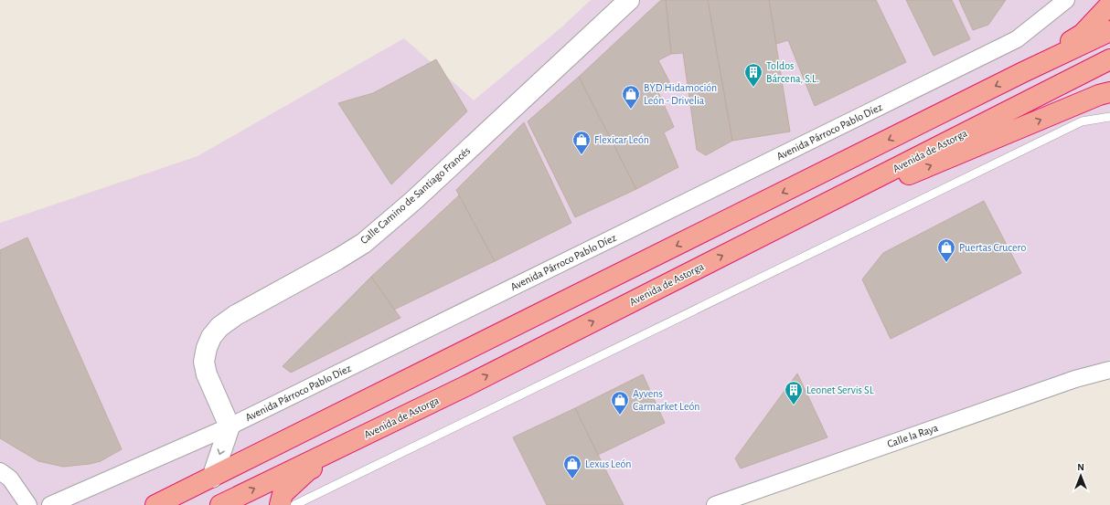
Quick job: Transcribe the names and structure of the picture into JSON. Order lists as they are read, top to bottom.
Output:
{
  "streets": {
    "highway": ["Avenida de Astorga"],
    "street": ["Avenida Párroco Pablo Díez", "Calle Camino de Santiago Francés", "Calle la Raya"]
  },
  "crossings": [
    ["Avenida Párroco Pablo Díez", "Calle Camino de Santiago Francés"]
  ],
  "places": {
    "building": ["Toldos Bárcena, S.L.", "Leonet Servis SL"],
    "shop": [
      "BYD Hidamoción León - Drivelia",
      "Flexicar León",
      "Puertas Crucero",
      "Ayvens Carmarket León",
      "Lexus León"
    ]
  },
  "north": "top"
}
